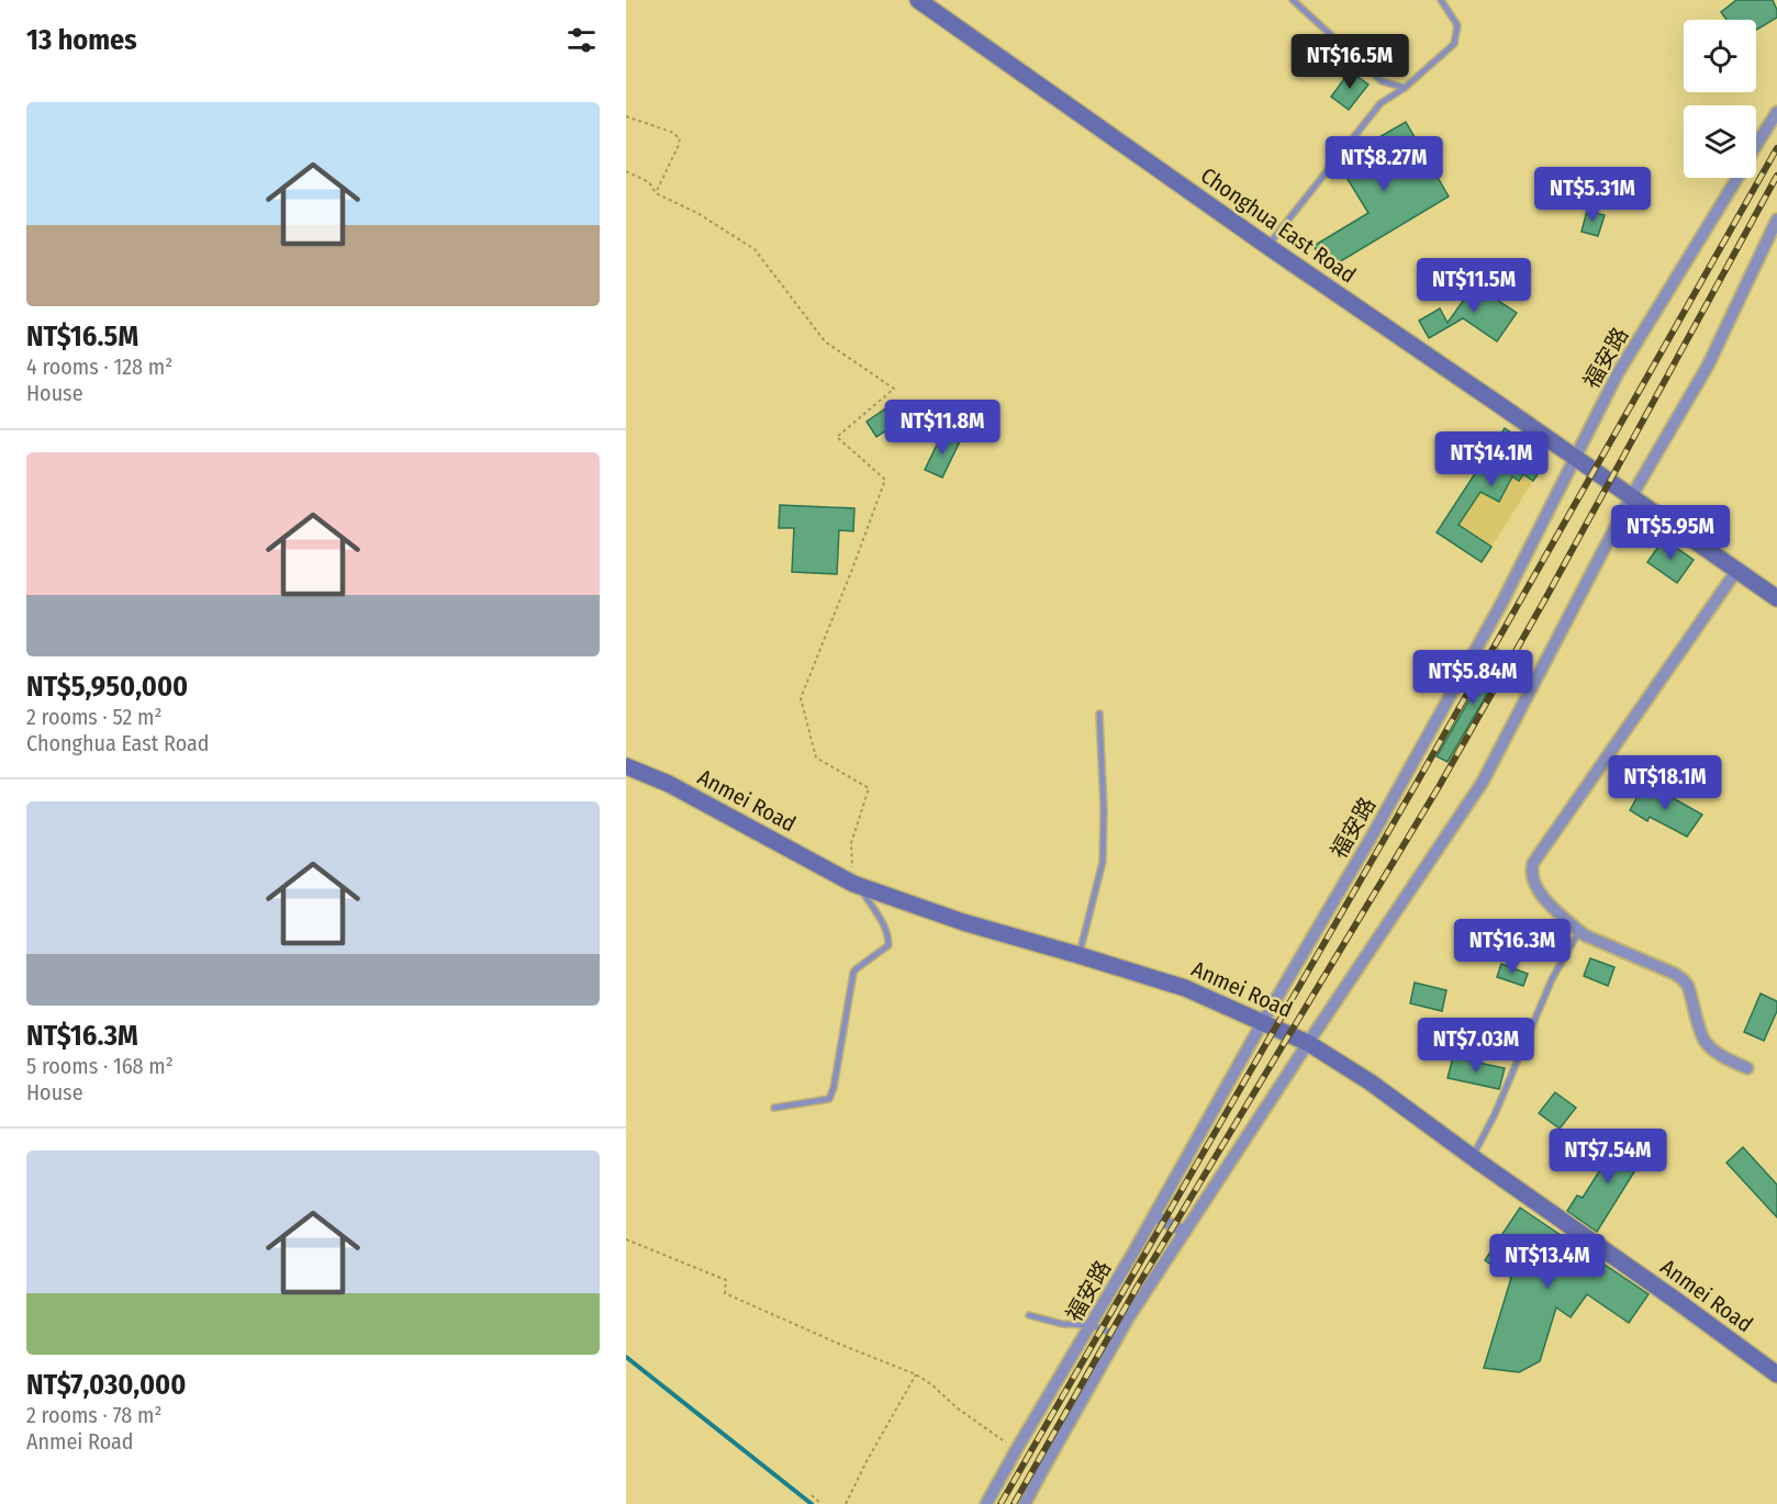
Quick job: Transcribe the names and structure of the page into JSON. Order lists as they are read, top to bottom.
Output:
{
  "streets": {
    "street": ["Chonghua East Road", "福安路", "Anmei Road"]
  },
  "crossings": [
    ["Chonghua East Road", "福安路"],
    ["福安路", "Anmei Road"]
  ],
  "page": {
    "heading": "13 homes",
    "price": [
      "NT$16.5M",
      "NT$8.27M",
      "NT$5.31M",
      "NT$11.5M",
      "NT$11.8M",
      "NT$14.1M",
      "NT$5.95M",
      "NT$5.84M",
      "NT$18.1M",
      "NT$16.3M",
      "NT$7.03M",
      "NT$7.54M",
      "NT$13.4M"
    ],
    "list": [
      {
        "name": "NT$16.5M",
        "note": "4 rooms · 128 m² · House"
      },
      {
        "name": "NT$5,950,000",
        "note": "2 rooms · 52 m² · Chonghua East Road"
      },
      {
        "name": "NT$16.3M",
        "note": "5 rooms · 168 m² · House"
      },
      {
        "name": "NT$7,030,000",
        "note": "2 rooms · 78 m² · Anmei Road"
      }
    ]
  }
}
